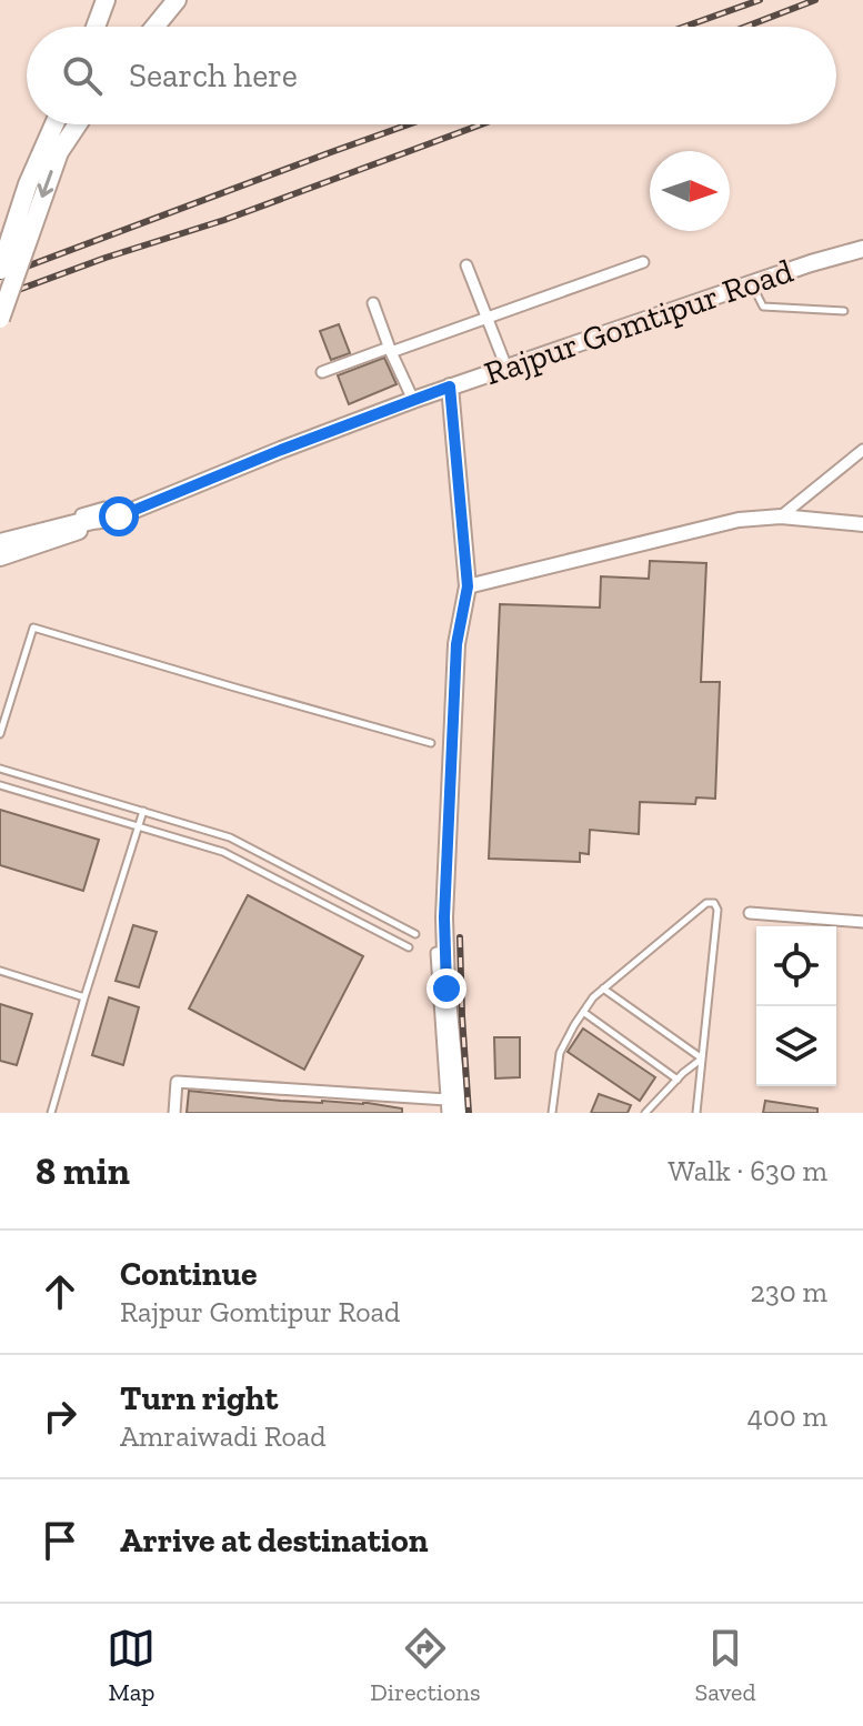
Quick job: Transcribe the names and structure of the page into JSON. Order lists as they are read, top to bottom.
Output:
{
  "streets": {
    "main road": ["Rajpur Gomtipur Road"]
  },
  "north": "right",
  "page": {
    "search": "Search here",
    "heading": ["8 min", "Walk · 630 m"],
    "list": [
      ["Continue", "Rajpur Gomtipur Road", "230 m"],
      ["Turn right", "Amraiwadi Road", "400 m"],
      "Arrive at destination"
    ],
    "nav": ["Map", "Directions", "Saved"]
  }
}
